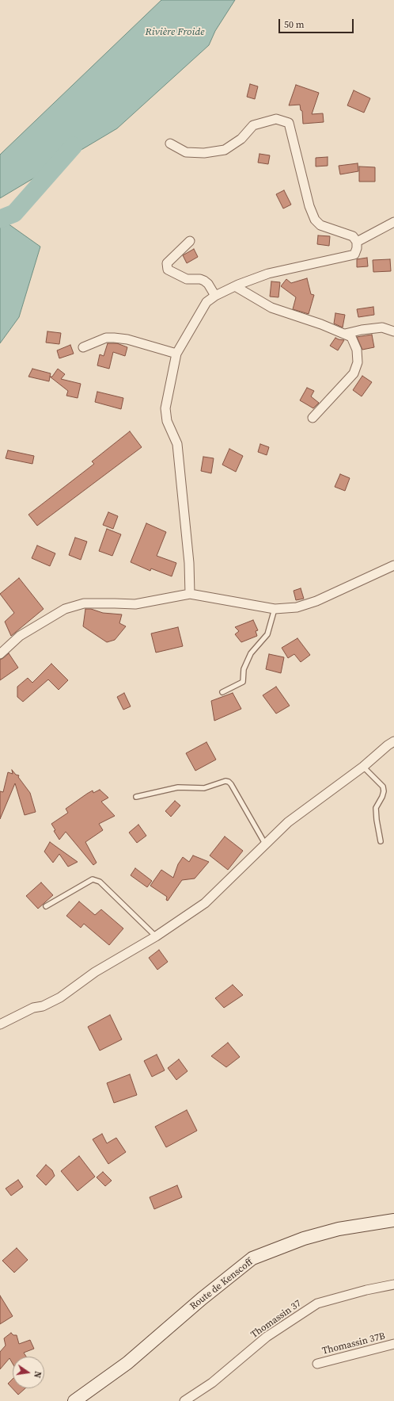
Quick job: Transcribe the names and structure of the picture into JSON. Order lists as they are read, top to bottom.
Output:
{
  "streets": {
    "main road": ["Route de Kenscoff"],
    "street": ["Thomassin 37", "Thomassin 37B"]
  },
  "water": ["Rivière Froide"],
  "scale_bar": "50 m",
  "north": "right"
}
